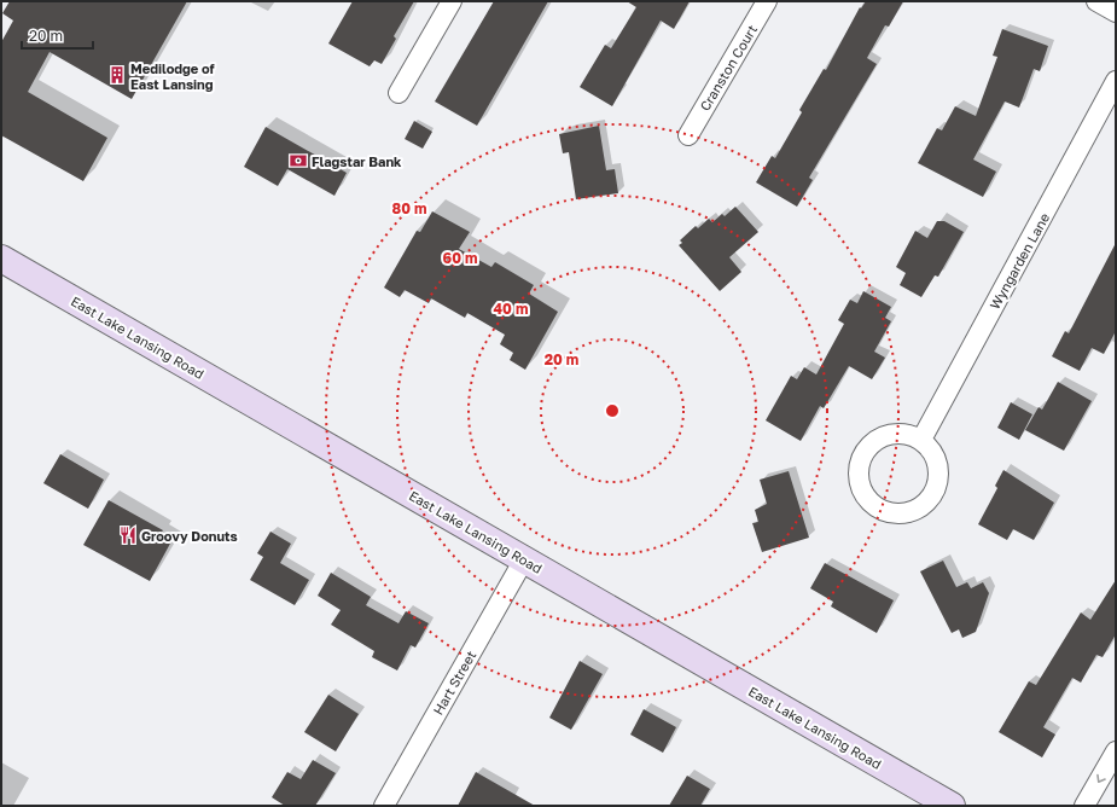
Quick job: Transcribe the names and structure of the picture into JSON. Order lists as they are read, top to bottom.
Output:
{
  "streets": {
    "main road": ["East Lake Lansing Road"],
    "street": ["Cranston Court", "Wyngarden Lane", "Hart Street"]
  },
  "crossings": [
    ["East Lake Lansing Road", "Hart Street"]
  ],
  "places": {
    "building": ["Medilodge of East Lansing"],
    "bank": ["Flagstar Bank"],
    "restaurant": ["Groovy Donuts"]
  },
  "scale_bar": "20 m",
  "rings": [
    "80 m",
    "60 m",
    "40 m",
    "20 m"
  ]
}
